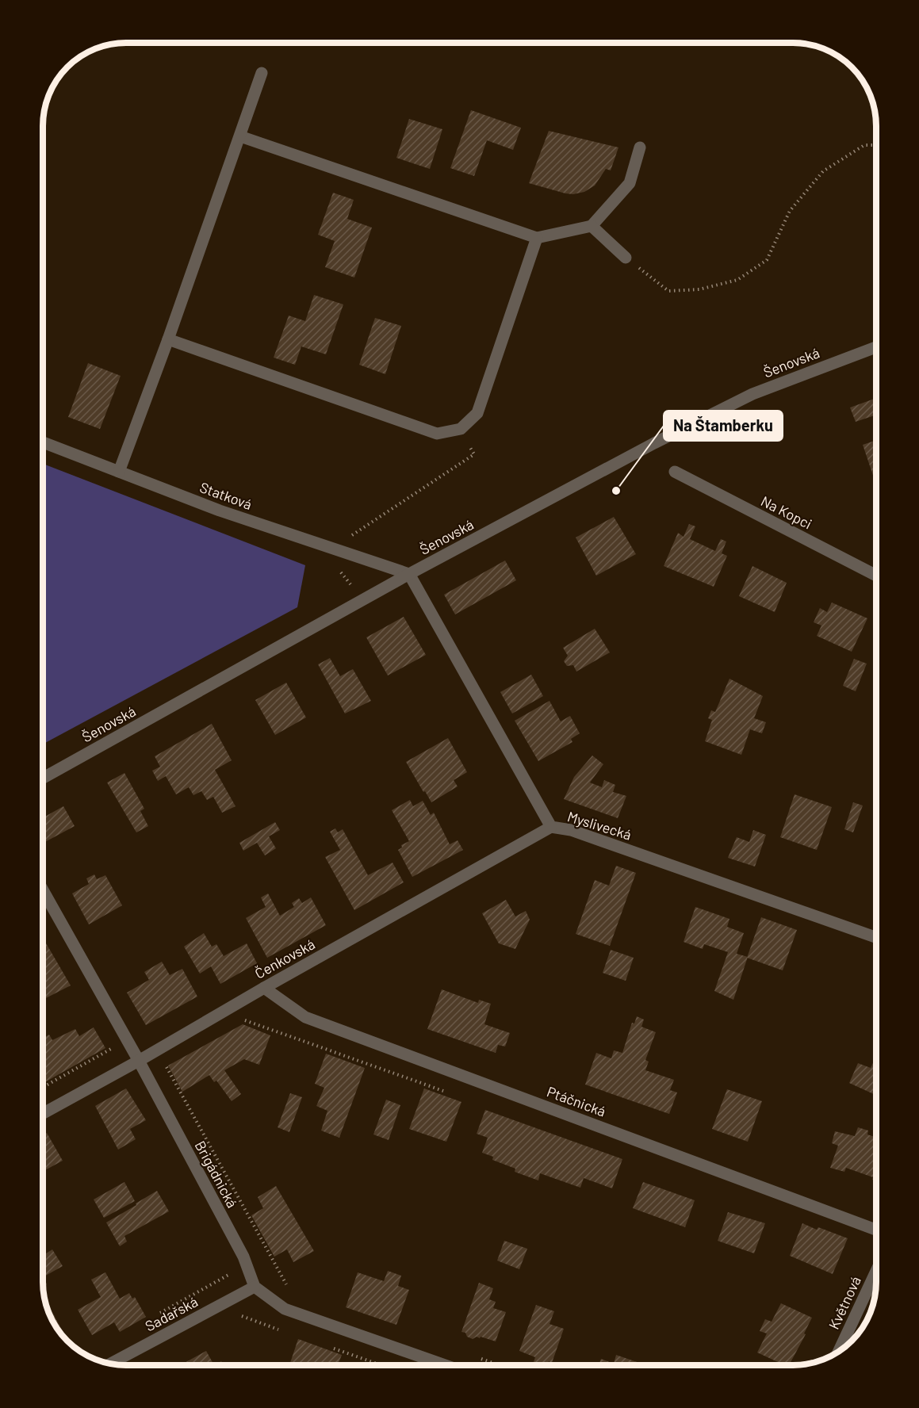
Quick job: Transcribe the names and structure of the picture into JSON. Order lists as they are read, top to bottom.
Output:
{
  "streets": {
    "street": [
      "Šenovská",
      "Statková",
      "Na Kopci",
      "Myslivecká",
      "Čenkovská",
      "Ptáčnická",
      "Brigádnická",
      "Květnová",
      "Sadařská"
    ]
  },
  "crossings": [
    ["Šenovská", "Statková"],
    ["Šenovská", "Myslivecká"],
    ["Statková", "Myslivecká"],
    ["Myslivecká", "Čenkovská"],
    ["Čenkovská", "Ptáčnická"],
    ["Čenkovská", "Brigádnická"],
    ["Brigádnická", "Sadařská"]
  ],
  "places": ["Na Štamberku"]
}
